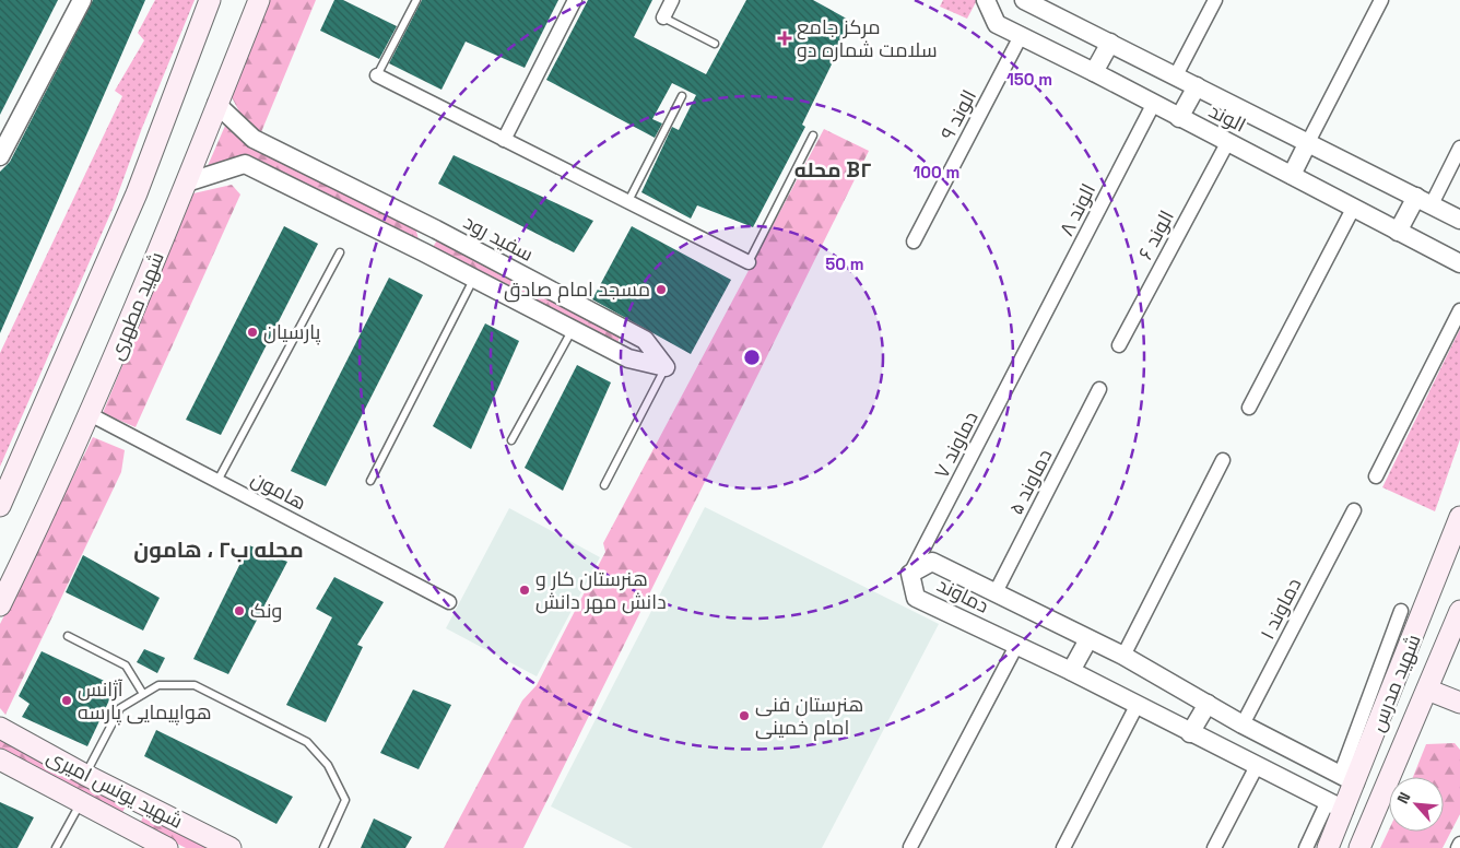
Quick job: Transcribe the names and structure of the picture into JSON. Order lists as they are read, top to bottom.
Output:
{
  "streets": {
    "main road": ["شهید مطهری", "شهید مدرس", "شهید یونس امیری"],
    "street": [
      "الوند ۹",
      "الوند",
      "الوند ۸",
      "الوند ۶",
      "سفید رود",
      "دماوند ۷",
      "دماوند ۵",
      "هامون",
      "دماوند",
      "دماوند ۱"
    ]
  },
  "crossings": [
    ["الوند ۹", "الوند"],
    ["الوند", "الوند ۸"],
    ["الوند", "الوند ۶"],
    ["الوند ۸", "دماوند ۷"],
    ["سفید رود", "شهید مطهری"],
    ["شهید مطهری", "هامون"],
    ["دماوند ۷", "دماوند"],
    ["دماوند ۵", "دماوند"],
    ["دماوند", "دماوند ۱"],
    ["دماوند", "شهید مدرس"]
  ],
  "districts": ["محله B۲", "محله ب۲ ، هامون"],
  "places": {
    "health": ["مرکز جامع سلامت شماره دو"],
    "other": [
      "مسجد امام صادق",
      "پارسیان",
      "هنرستان کار و دانش مهر دانش",
      "ونک",
      "آژانس هواپیمایی پارسه",
      "هنرستان فنی امام خمینی"
    ]
  },
  "north": "top left",
  "rings": ["150 m", "100 m", "50 m"]
}
